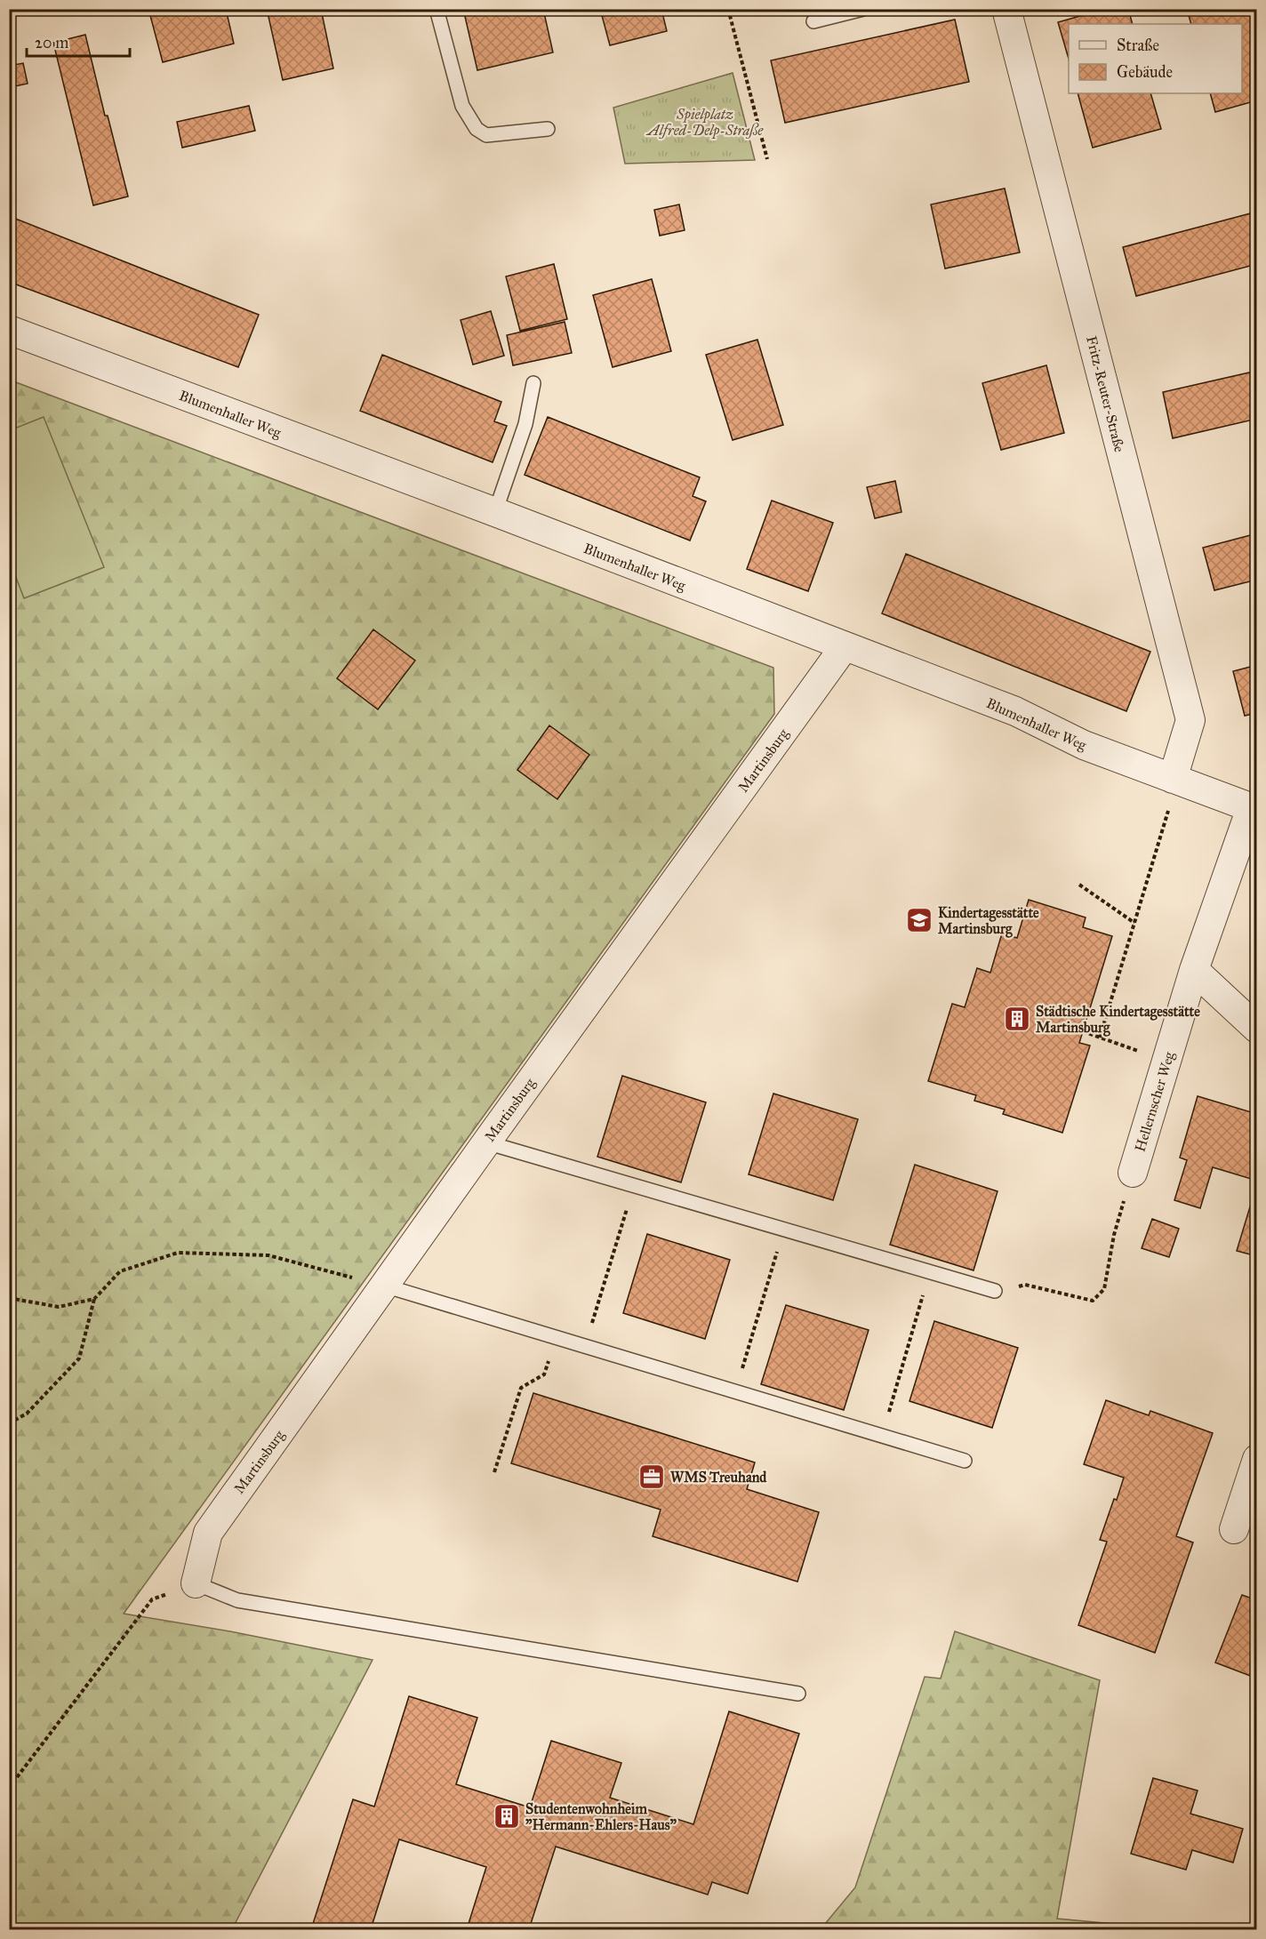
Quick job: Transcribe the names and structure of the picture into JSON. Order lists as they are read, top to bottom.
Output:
{
  "streets": {
    "street": [
      "Fritz-Reuter-Straße",
      "Blumenhaller Weg",
      "Martinsburg",
      "Hellernscher Weg"
    ]
  },
  "crossings": [
    ["Fritz-Reuter-Straße", "Blumenhaller Weg"],
    ["Blumenhaller Weg", "Martinsburg"],
    ["Blumenhaller Weg", "Hellernscher Weg"]
  ],
  "parks": ["Spielplatz Alfred-Delp-Straße"],
  "places": {
    "school or university": ["Kindertagesstätte Martinsburg"],
    "building": ["Städtische Kindertagesstätte Martinsburg", "Studentenwohnheim \"Hermann-Ehlers-Haus\""],
    "office": ["WMS Treuhand"]
  },
  "legend": ["Straße", "Gebäude"],
  "scale_bar": "20 m"
}
